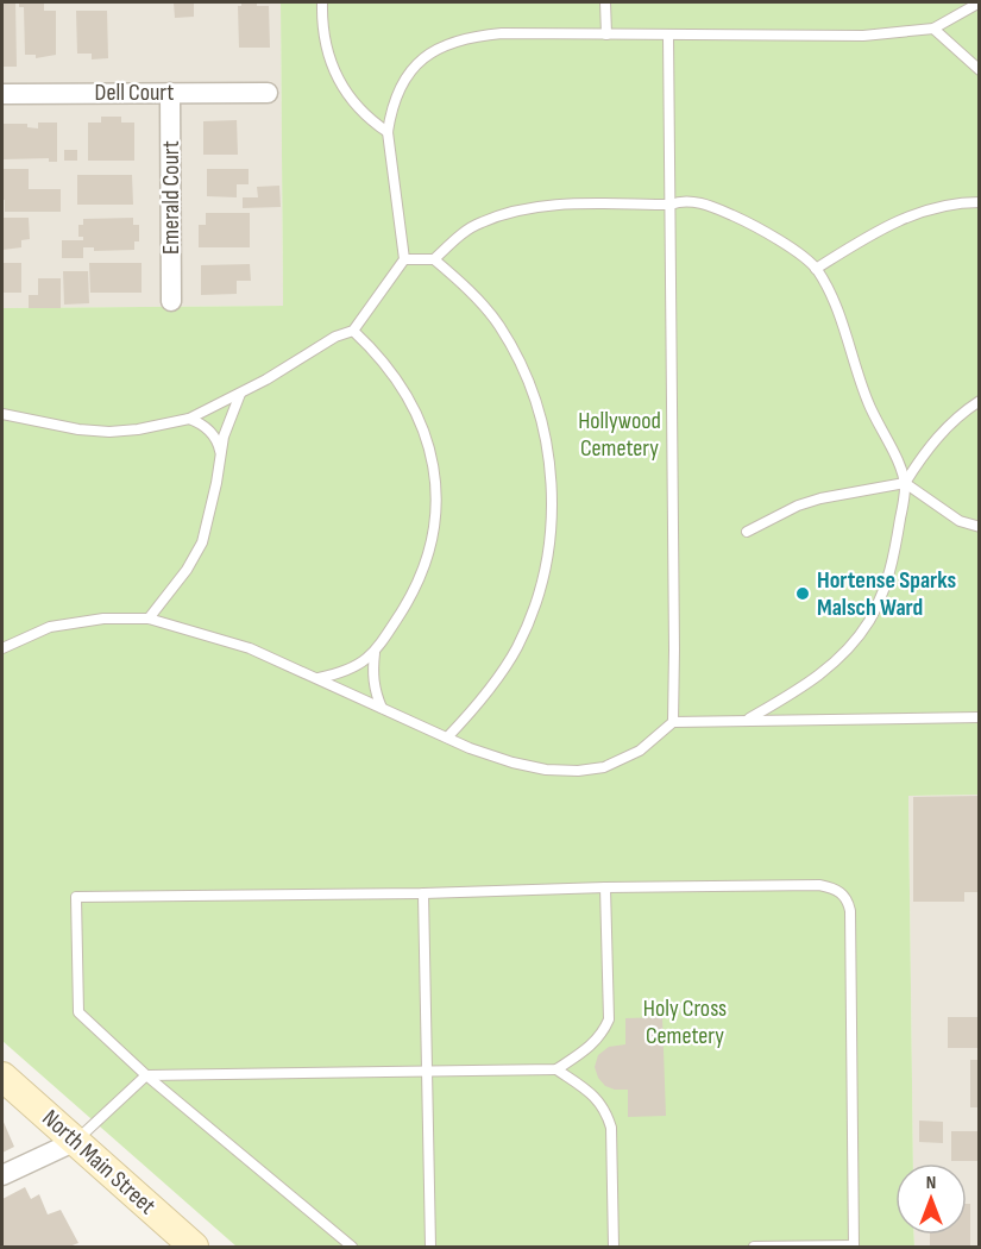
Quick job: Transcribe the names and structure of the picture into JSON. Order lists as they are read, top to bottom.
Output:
{
  "streets": {
    "main road": ["North Main Street"],
    "street": ["Dell Court", "Emerald Court"]
  },
  "crossings": [
    ["Dell Court", "Emerald Court"]
  ],
  "parks": ["Hollywood Cemetery", "Holy Cross Cemetery"],
  "places": ["Hortense Sparks Malsch Ward"],
  "north": "top"
}
